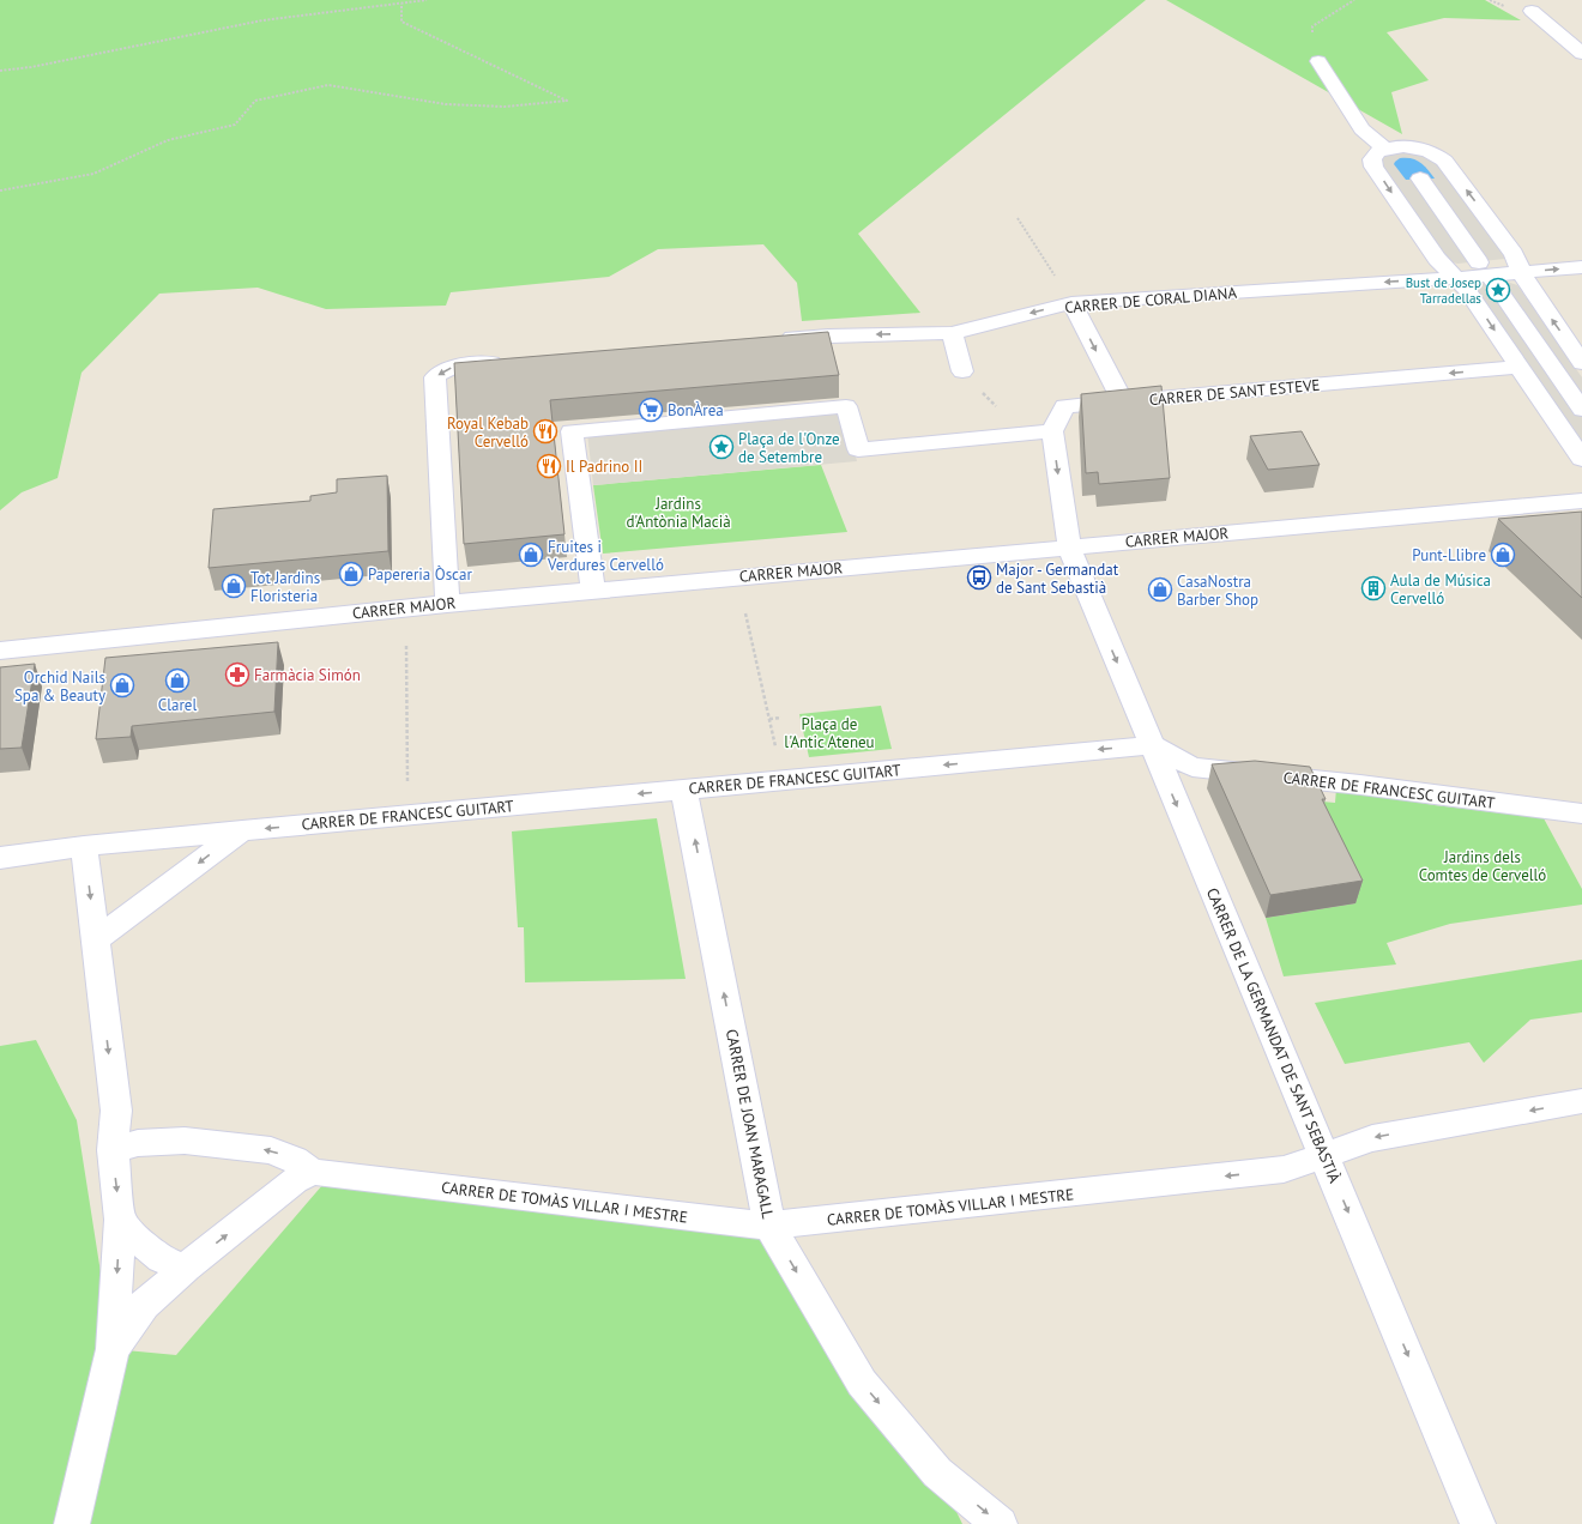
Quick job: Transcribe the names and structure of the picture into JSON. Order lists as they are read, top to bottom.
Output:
{
  "streets": {
    "street": [
      "CARRER DE CORAL DIANA",
      "CARRER DE SANT ESTEVE",
      "CARRER MAJOR",
      "CARRER DE FRANCESC GUITART",
      "CARRER DE LA GERMANDAT DE SANT SEBASTIÀ",
      "CARRER DE JOAN MARAGALL",
      "CARRER DE TOMÀS VILLAR I MESTRE"
    ]
  },
  "crossings": [
    ["CARRER MAJOR", "CARRER DE LA GERMANDAT DE SANT SEBASTIÀ"],
    ["CARRER DE FRANCESC GUITART", "CARRER DE LA GERMANDAT DE SANT SEBASTIÀ"],
    ["CARRER DE FRANCESC GUITART", "CARRER DE JOAN MARAGALL"],
    ["CARRER DE LA GERMANDAT DE SANT SEBASTIÀ", "CARRER DE TOMÀS VILLAR I MESTRE"],
    ["CARRER DE JOAN MARAGALL", "CARRER DE TOMÀS VILLAR I MESTRE"]
  ],
  "one_way": [
    "CARRER DE CORAL DIANA",
    "CARRER DE SANT ESTEVE",
    "CARRER DE FRANCESC GUITART",
    "CARRER DE LA GERMANDAT DE SANT SEBASTIÀ",
    "CARRER DE TOMÀS VILLAR I MESTRE"
  ],
  "parks": ["Jardins d'Antònia Macià", "Plaça de l'Antic Ateneu", "Jardins dels Comtes de Cervelló"],
  "places": {
    "place": ["Bust de Josep Tarradellas", "Plaça de l'Onze de Setembre"],
    "supermarket": ["BonÀrea"],
    "restaurant": ["Royal Kebab Cervelló", "Il Padrino II"],
    "shop": [
      "Fruites i Verdures Cervelló",
      "Punt-Llibre",
      "Papereria Òscar",
      "Tot Jardins Floristeria",
      "CasaNostra Barber Shop",
      "Clarel",
      "Orchid Nails Spa & Beauty"
    ],
    "bus stop": ["Major - Germandat de Sant Sebastià"],
    "building": ["Aula de Música Cervelló"],
    "pharmacy": ["Farmàcia Simón"]
  }
}
